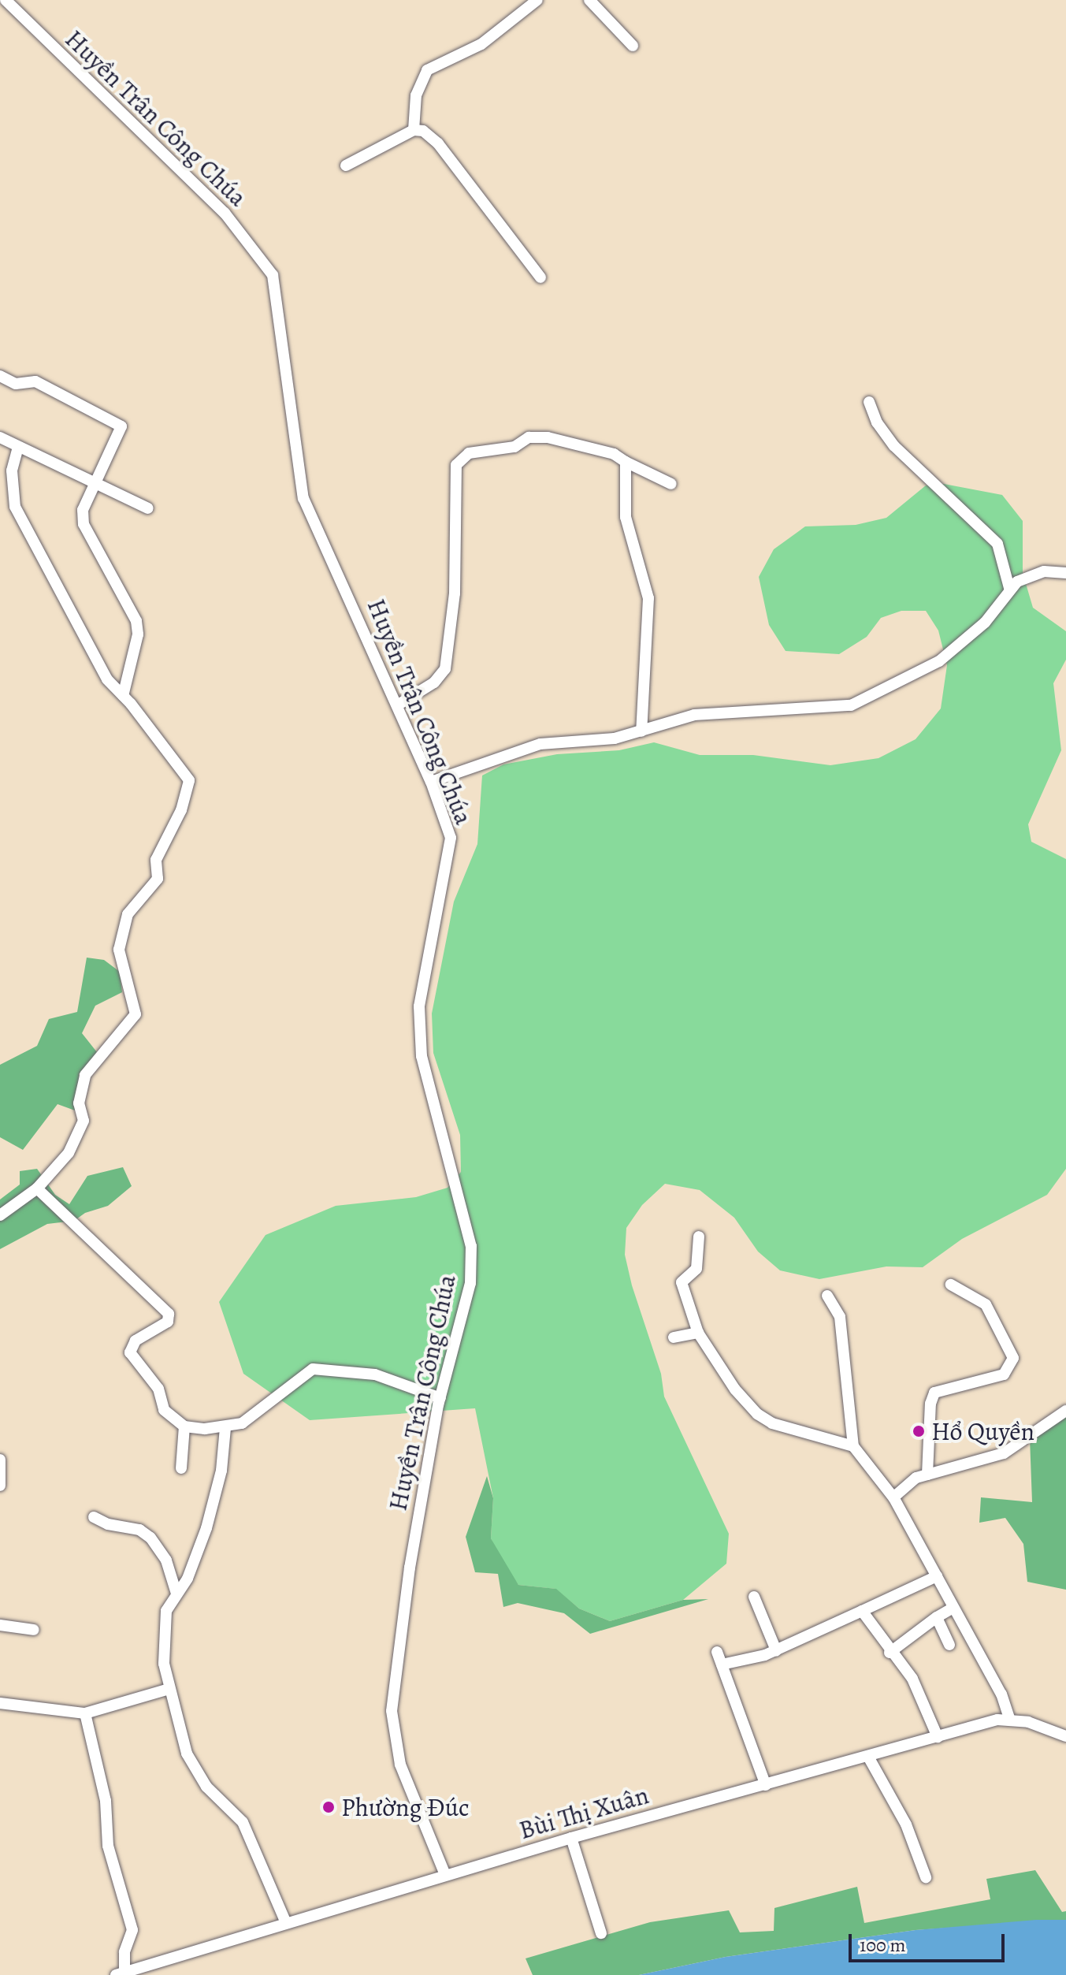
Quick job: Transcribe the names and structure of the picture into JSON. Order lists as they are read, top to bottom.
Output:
{
  "streets": {
    "street": ["Huyền Trân Công Chúa", "Bùi Thị Xuân"]
  },
  "crossings": [
    ["Huyền Trân Công Chúa", "Bùi Thị Xuân"]
  ],
  "places": ["Hổ Quyền", "Phường Đúc"],
  "scale_bar": "100 m"
}
